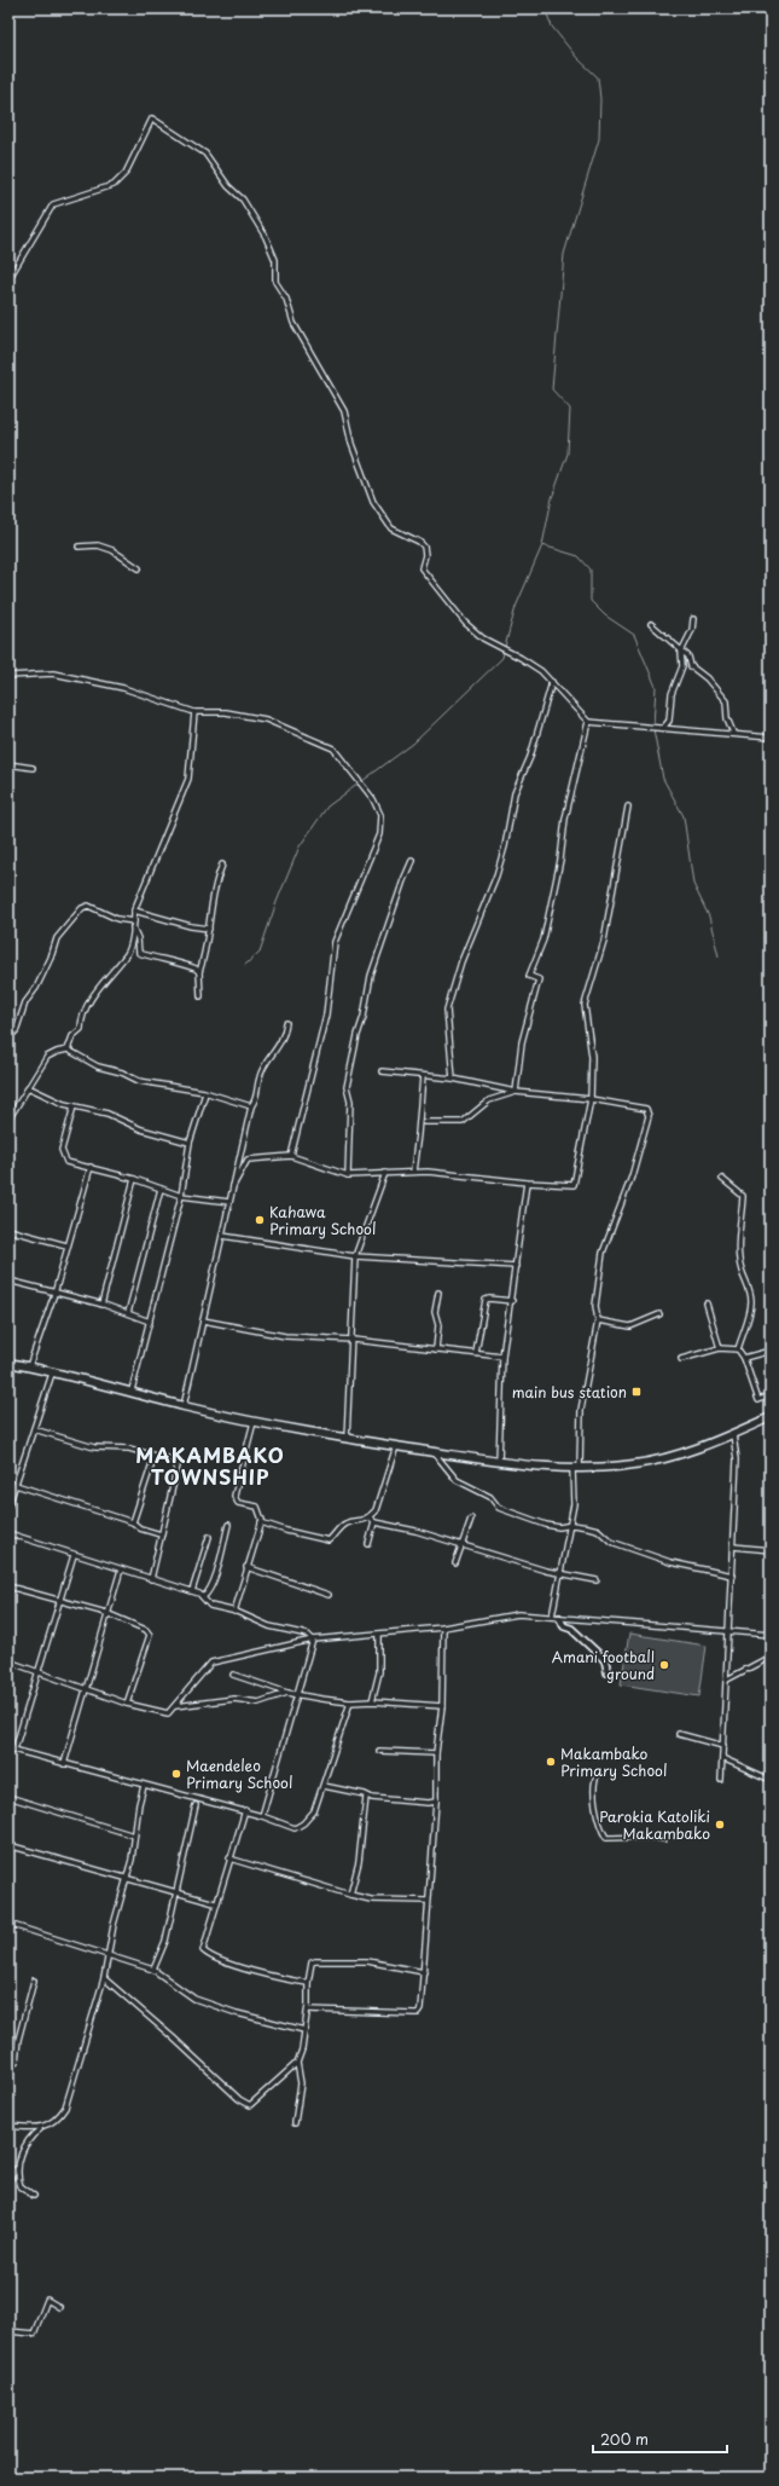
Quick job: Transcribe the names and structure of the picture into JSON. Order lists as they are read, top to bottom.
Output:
{
  "districts": ["MAKAMBAKO TOWNSHIP"],
  "places": {
    "other": [
      "Kahawa Primary School",
      "Amani football ground",
      "Makambako Primary School",
      "Maendeleo Primary School",
      "Parokia Katoliki Makambako"
    ],
    "transit": ["main bus station"]
  },
  "scale_bar": "200 m"
}
